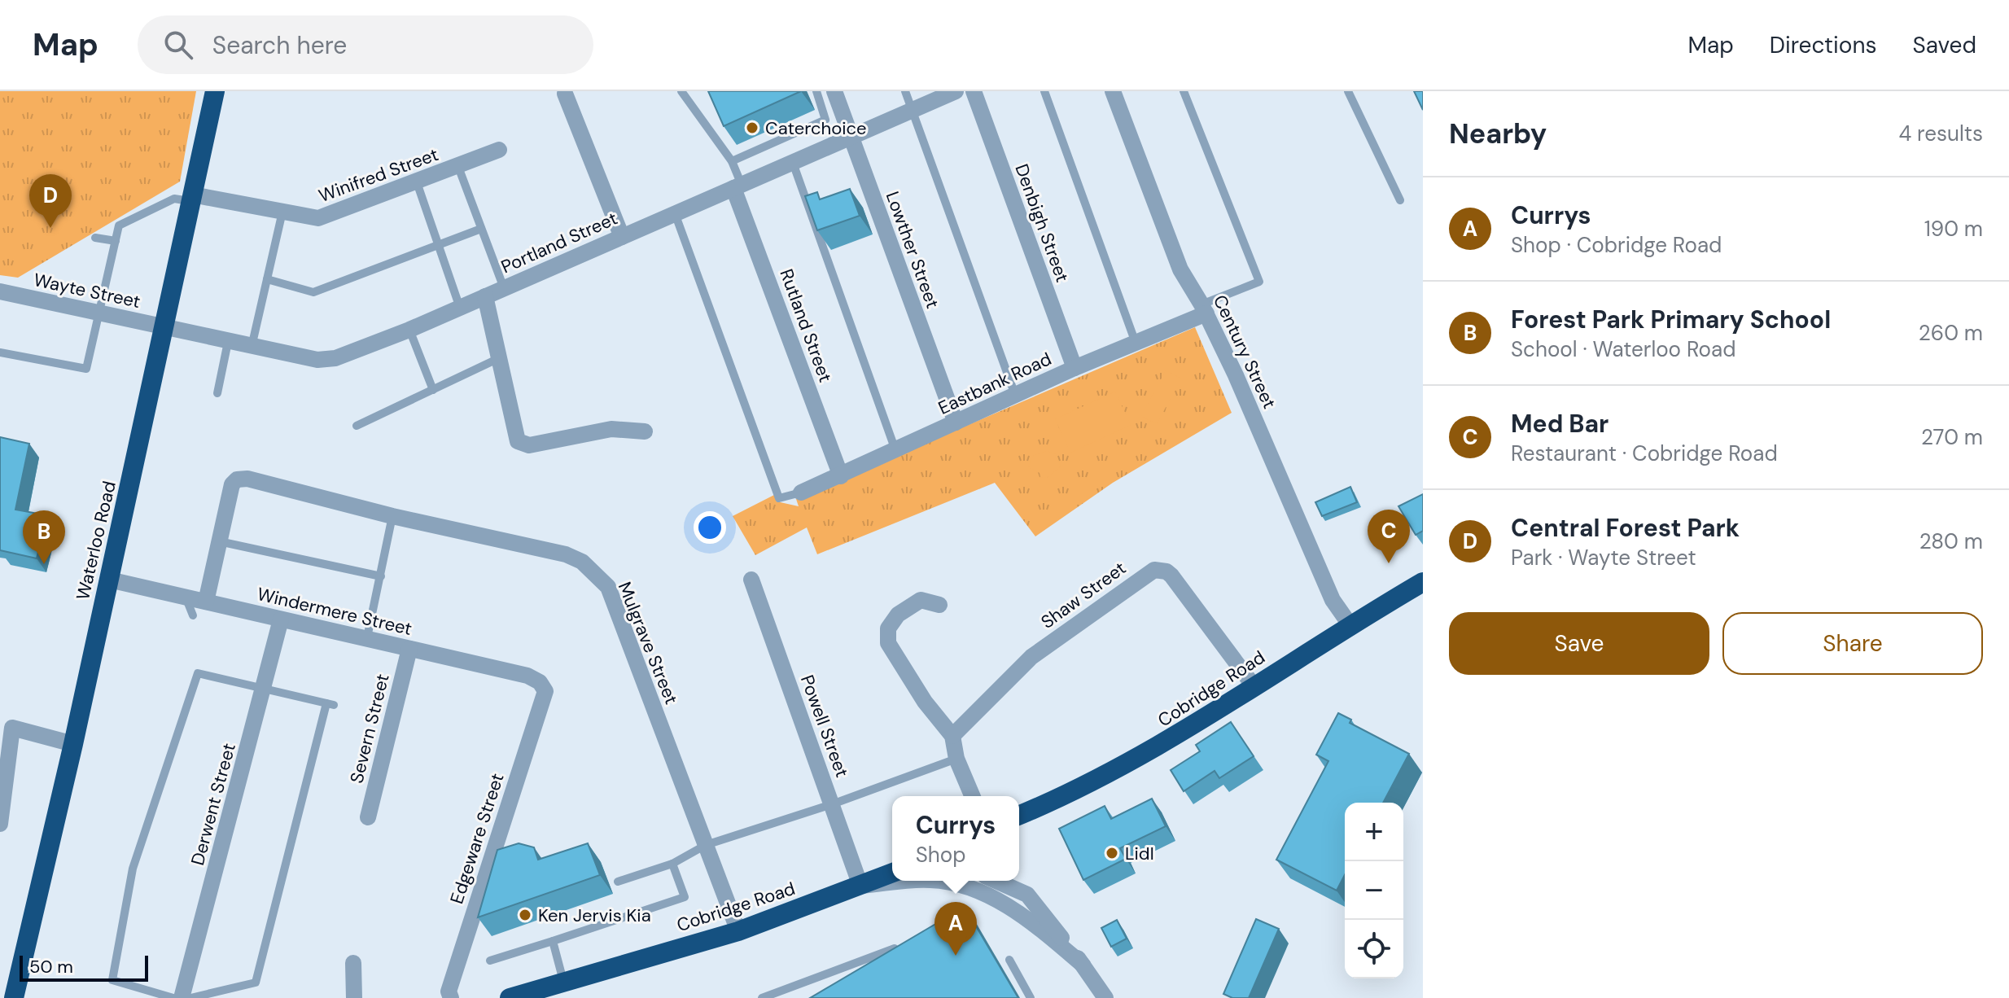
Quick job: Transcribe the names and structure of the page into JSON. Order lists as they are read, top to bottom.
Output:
{
  "streets": {
    "highway": ["Waterloo Road", "Cobridge Road"],
    "street": [
      "Winifred Street",
      "Denbigh Street",
      "Portland Street",
      "Lowther Street",
      "Wayte Street",
      "Rutland Street",
      "Century Street",
      "Eastbank Road",
      "Shaw Street",
      "Windermere Street",
      "Mulgrave Street",
      "Powell Street",
      "Severn Street",
      "Derwent Street",
      "Edgeware Street"
    ]
  },
  "crossings": [
    ["Winifred Street", "Waterloo Road"],
    ["Denbigh Street", "Eastbank Road"],
    ["Portland Street", "Lowther Street"],
    ["Portland Street", "Wayte Street"],
    ["Portland Street", "Rutland Street"],
    ["Portland Street", "Waterloo Road"],
    ["Lowther Street", "Eastbank Road"],
    ["Wayte Street", "Waterloo Road"],
    ["Rutland Street", "Eastbank Road"],
    ["Century Street", "Eastbank Road"],
    ["Century Street", "Cobridge Road"],
    ["Waterloo Road", "Windermere Street"],
    ["Shaw Street", "Cobridge Road"],
    ["Windermere Street", "Severn Street"],
    ["Windermere Street", "Derwent Street"],
    ["Windermere Street", "Edgeware Street"],
    ["Mulgrave Street", "Cobridge Road"],
    ["Cobridge Road", "Powell Street"]
  ],
  "places": ["Caterchoice", "Lidl", "Ken Jervis Kia"],
  "scale_bar": "50 m",
  "page": {
    "header": "Map",
    "search": "Search here",
    "nav": ["Map", "Directions", "Saved"],
    "heading": ["Nearby", "4 results"],
    "pins": [
      "D",
      "C",
      "B",
      "A"
    ],
    "list": [
      {
        "mark": "A",
        "name": "Currys",
        "note": "Shop · Cobridge Road",
        "value": "190 m"
      },
      {
        "mark": "B",
        "name": "Forest Park Primary School",
        "note": "School · Waterloo Road",
        "value": "260 m"
      },
      {
        "mark": "C",
        "name": "Med Bar",
        "note": "Restaurant · Cobridge Road",
        "value": "270 m"
      },
      {
        "mark": "D",
        "name": "Central Forest Park",
        "note": "Park · Wayte Street",
        "value": "280 m"
      }
    ],
    "buttons": ["Save", "Share"],
    "popup": ["Currys", "Shop"],
    "map_buttons": ["+", "−"],
    "scale": "50 m"
  }
}
